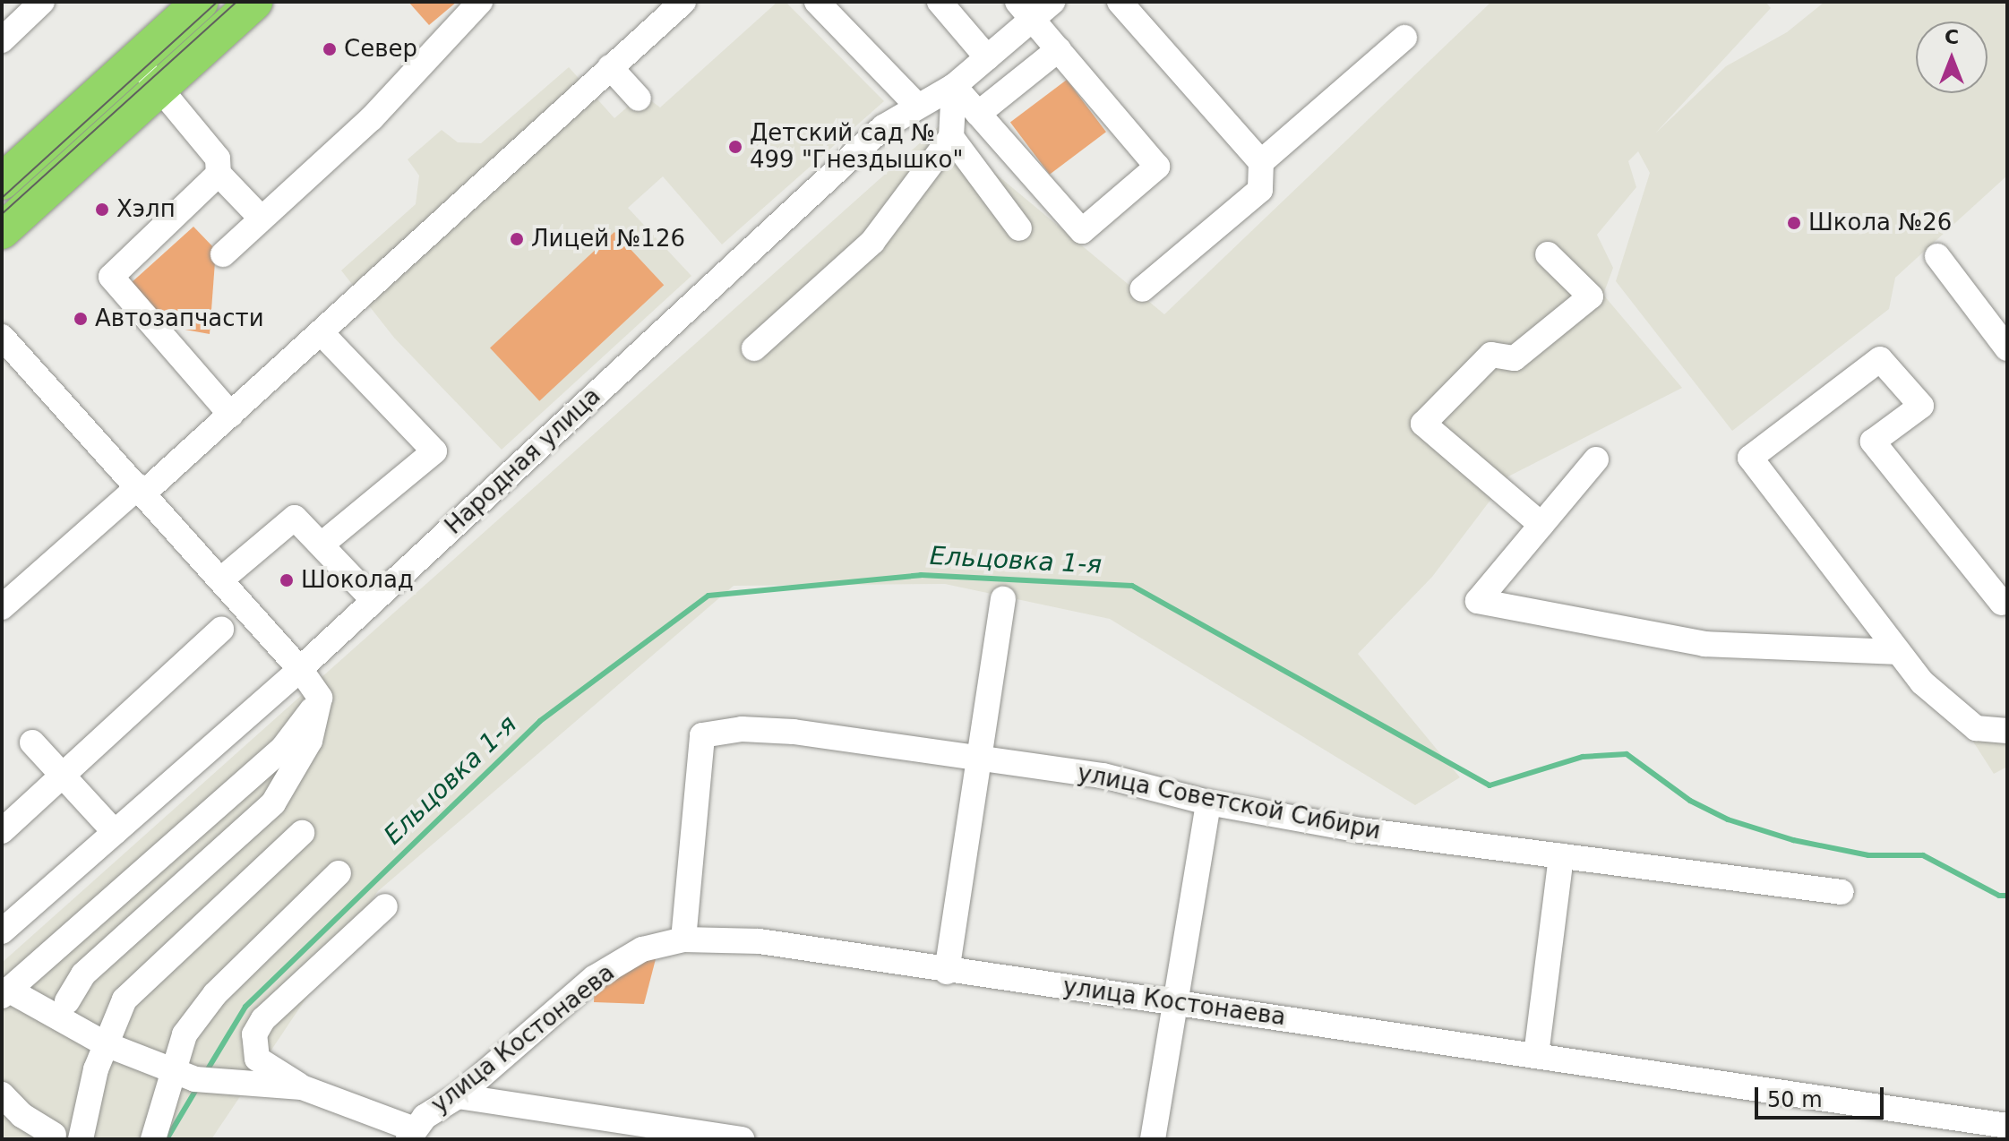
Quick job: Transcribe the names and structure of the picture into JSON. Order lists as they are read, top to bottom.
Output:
{
  "streets": {
    "street": ["Народная улица", "улица Советской Сибири", "улица Костонаева"]
  },
  "crossings": [
    ["улица Советской Сибири", "улица Костонаева"]
  ],
  "water": ["Ельцовка 1-я"],
  "places": [
    "Север",
    "Детский сад № 499 \"Гнездышко\"",
    "Хэлп",
    "Школа №26",
    "Лицей №126",
    "Автозапчасти",
    "Шоколад"
  ],
  "scale_bar": "50 m",
  "north": "top"
}
